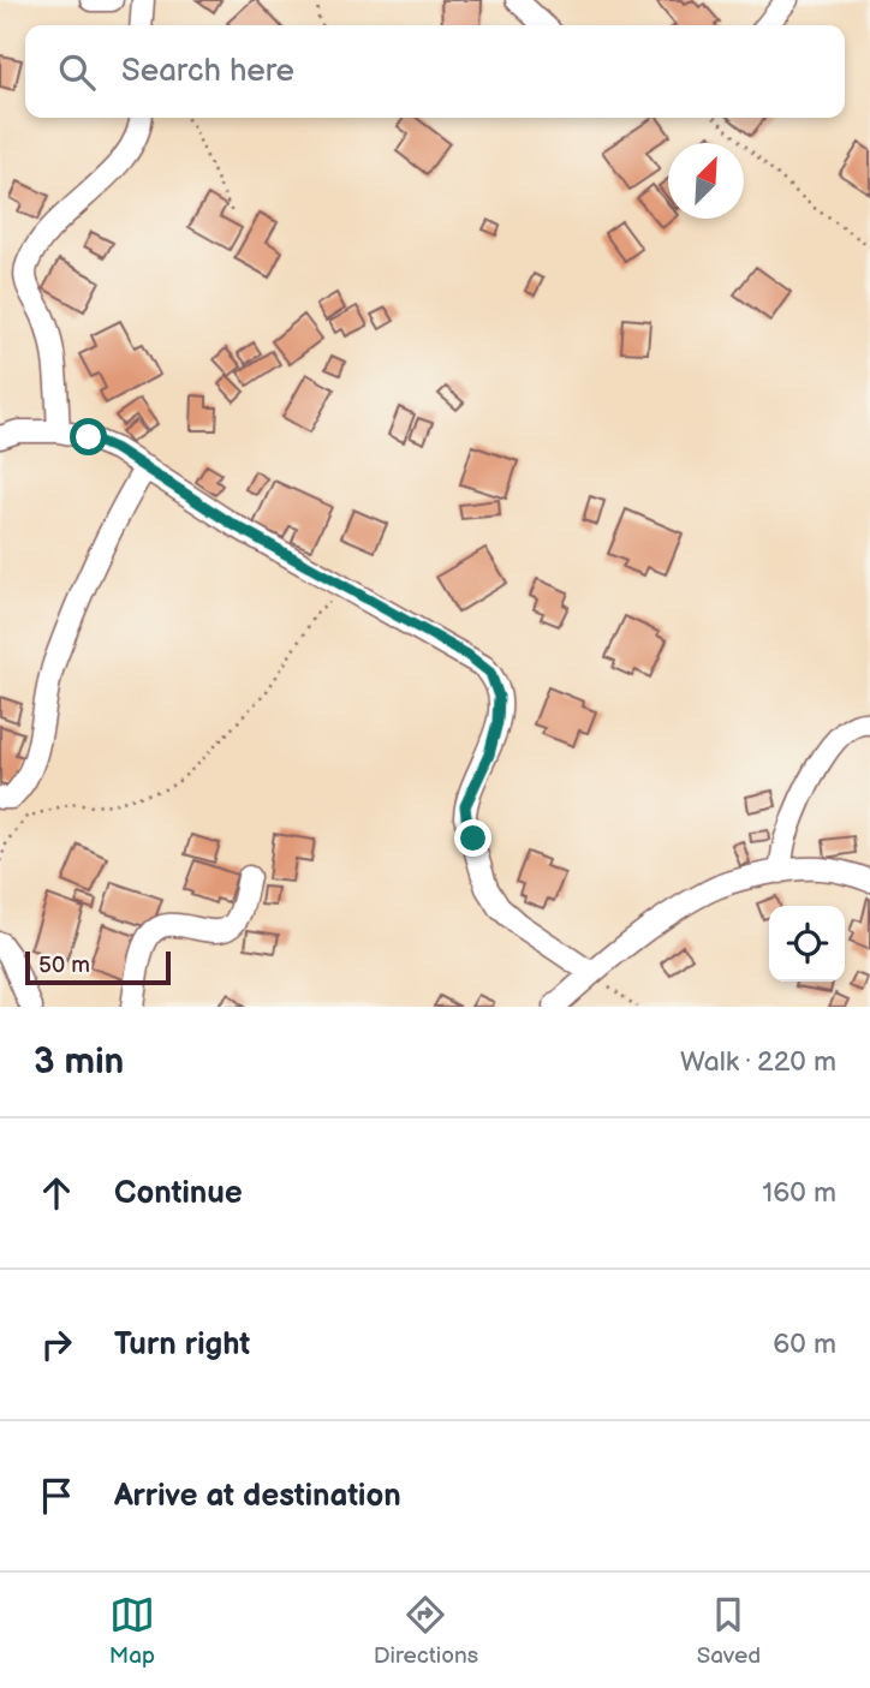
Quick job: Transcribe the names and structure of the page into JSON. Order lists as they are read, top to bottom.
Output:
{
  "scale_bar": "50 m",
  "north": "top right",
  "page": {
    "search": "Search here",
    "scale": "50 m",
    "heading": ["3 min", "Walk · 220 m"],
    "list": [
      ["Continue", "160 m"],
      ["Turn right", "60 m"],
      "Arrive at destination"
    ],
    "nav": ["Map", "Directions", "Saved"]
  }
}
